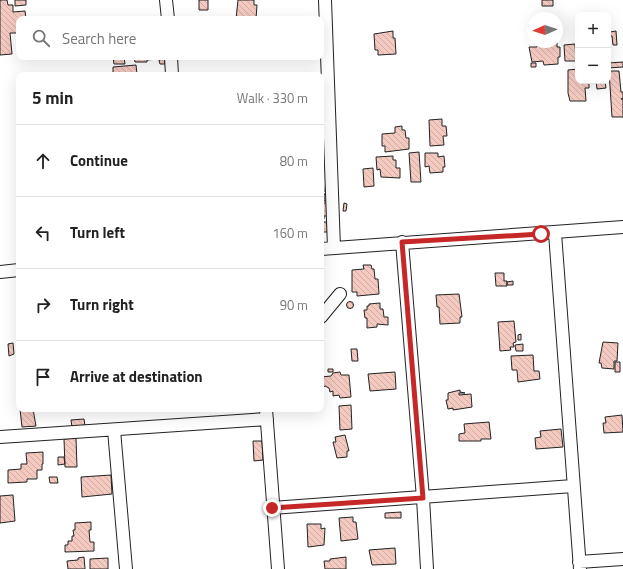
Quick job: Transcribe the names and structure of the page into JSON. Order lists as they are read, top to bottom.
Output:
{
  "north": "left",
  "page": {
    "map_buttons": ["+", "−"],
    "search": "Search here",
    "heading": ["5 min", "Walk · 330 m"],
    "list": [
      ["Continue", "80 m"],
      ["Turn left", "160 m"],
      ["Turn right", "90 m"],
      "Arrive at destination"
    ]
  }
}
